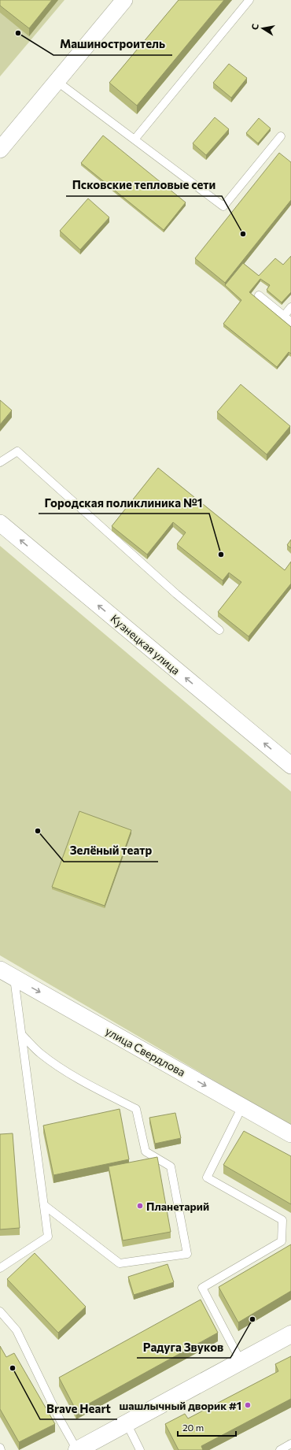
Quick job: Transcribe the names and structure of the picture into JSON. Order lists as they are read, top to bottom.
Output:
{
  "streets": {
    "street": ["Кузнецкая улица", "улица Свердлова"]
  },
  "one_way": ["Кузнецкая улица", "улица Свердлова"],
  "places": [
    "Машиностроитель",
    "Псковские тепловые сети",
    "Городская поликлиника №1",
    "Зелёный театр",
    "Планетарий",
    "Радуга Звуков",
    "Brave Heart",
    "шашлычный дворик #1"
  ],
  "scale_bar": "20 m",
  "north": "left"
}
